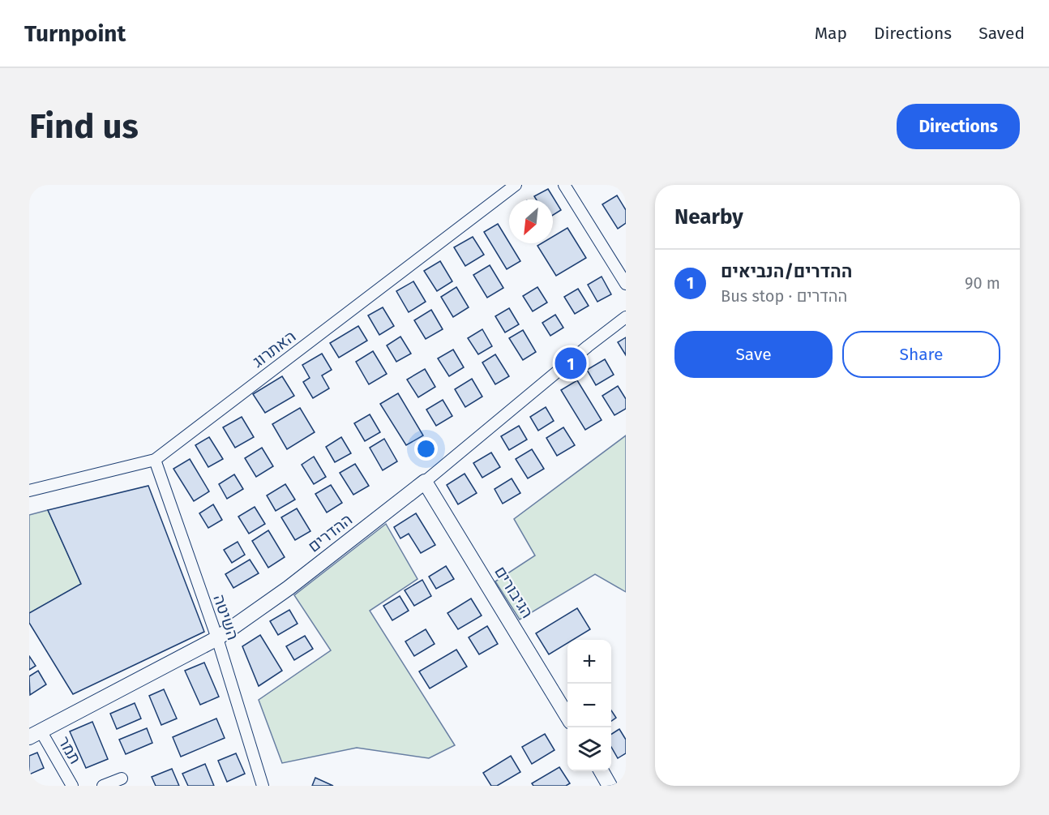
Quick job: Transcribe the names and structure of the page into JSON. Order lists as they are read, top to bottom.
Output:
{
  "streets": {
    "street": [
      "האתרוג",
      "ההדרים",
      "הגיבורים",
      "השיטה",
      "תמר"
    ]
  },
  "crossings": [
    ["האתרוג", "השיטה"],
    ["ההדרים", "הגיבורים"],
    ["ההדרים", "השיטה"],
    ["ההדרים", "תמר"]
  ],
  "north": "bottom left",
  "page": {
    "header": "Turnpoint",
    "nav": ["Map", "Directions", "Saved"],
    "buttons": [
      "Directions",
      ["Save", "Share"]
    ],
    "title": "Find us",
    "heading": "Nearby",
    "list": [
      {
        "mark": "1",
        "name": "ההדרים/הנביאים",
        "note": "Bus stop · ההדרים",
        "value": "90 m"
      }
    ],
    "pins": "1",
    "map_buttons": ["+", "−"]
  }
}
